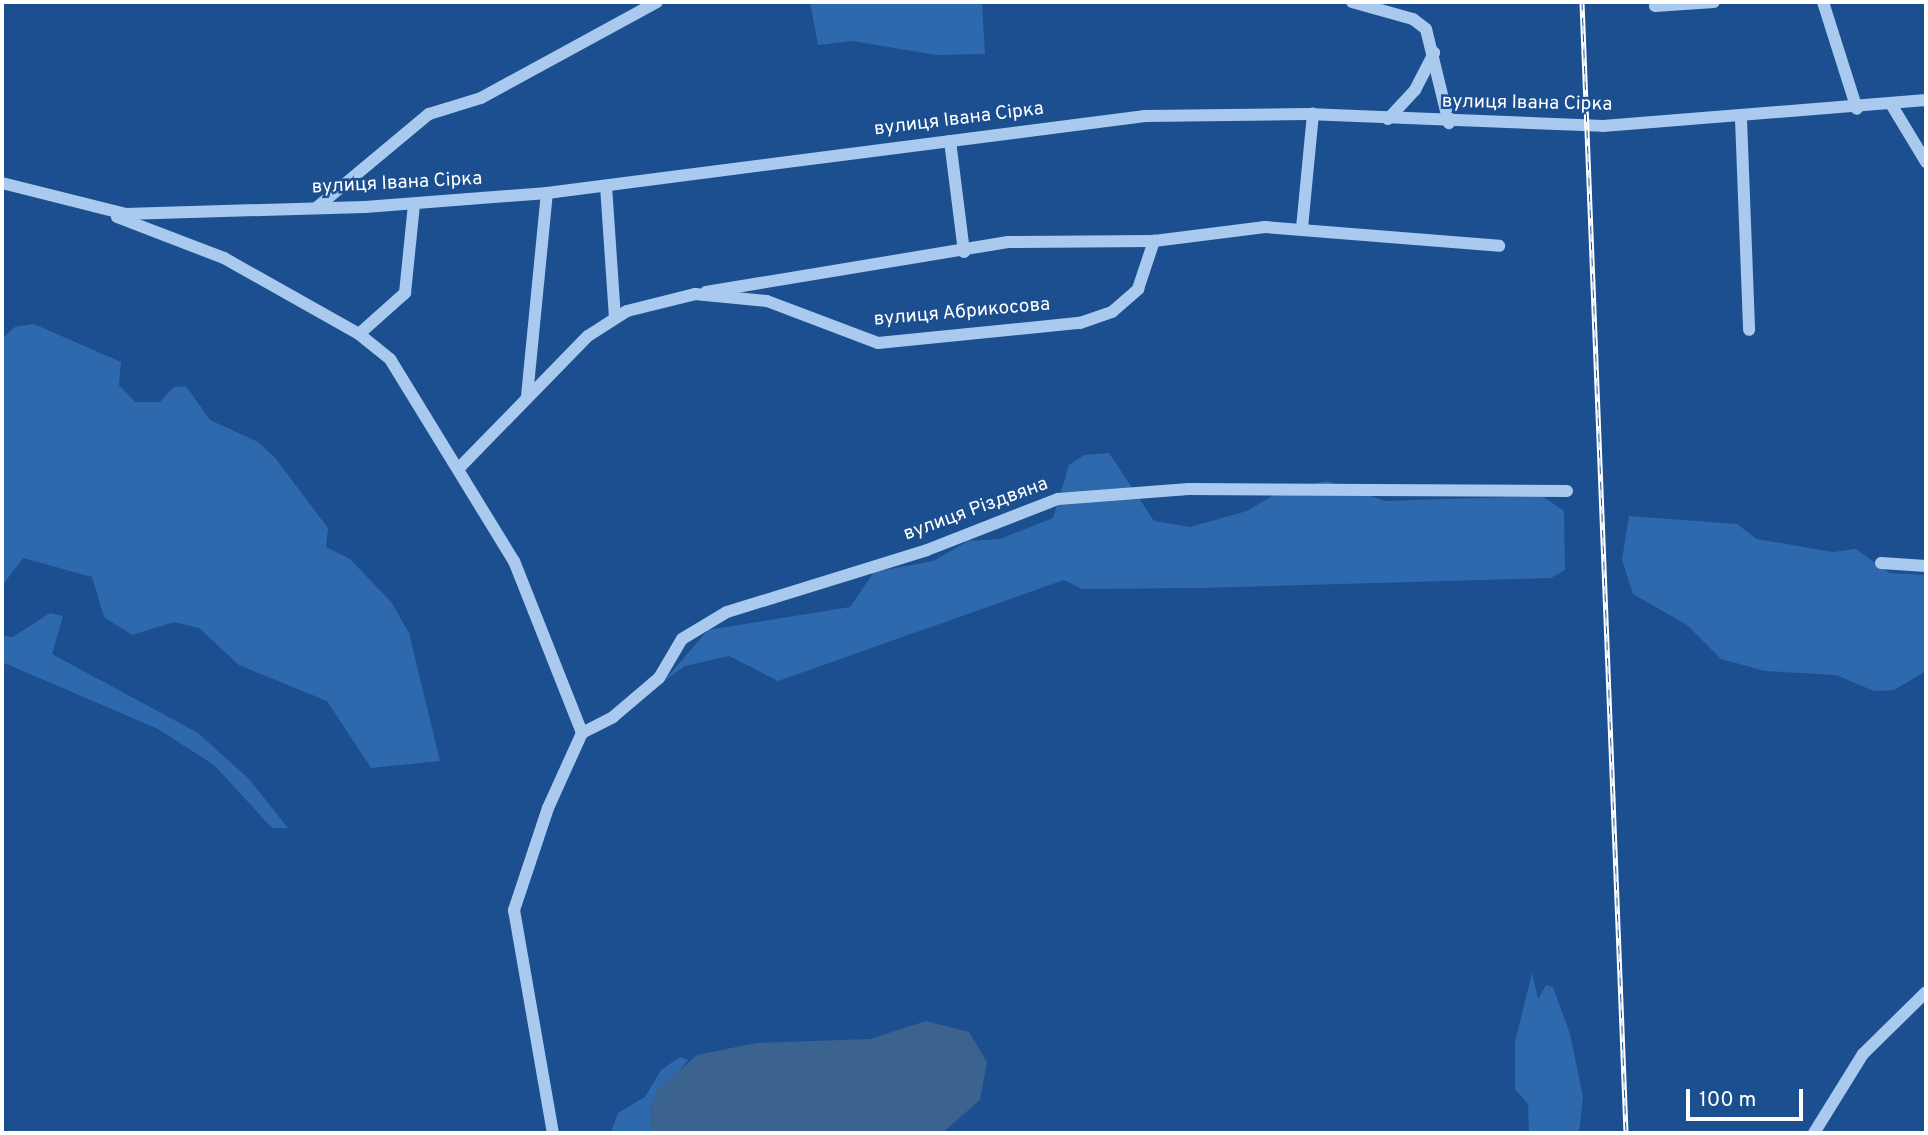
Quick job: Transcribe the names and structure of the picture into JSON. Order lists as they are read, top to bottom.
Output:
{
  "streets": {
    "street": ["вулиця Івана Сірка", "вулиця Абрикосова", "вулиця Різдвяна"]
  },
  "scale_bar": "100 m"
}
